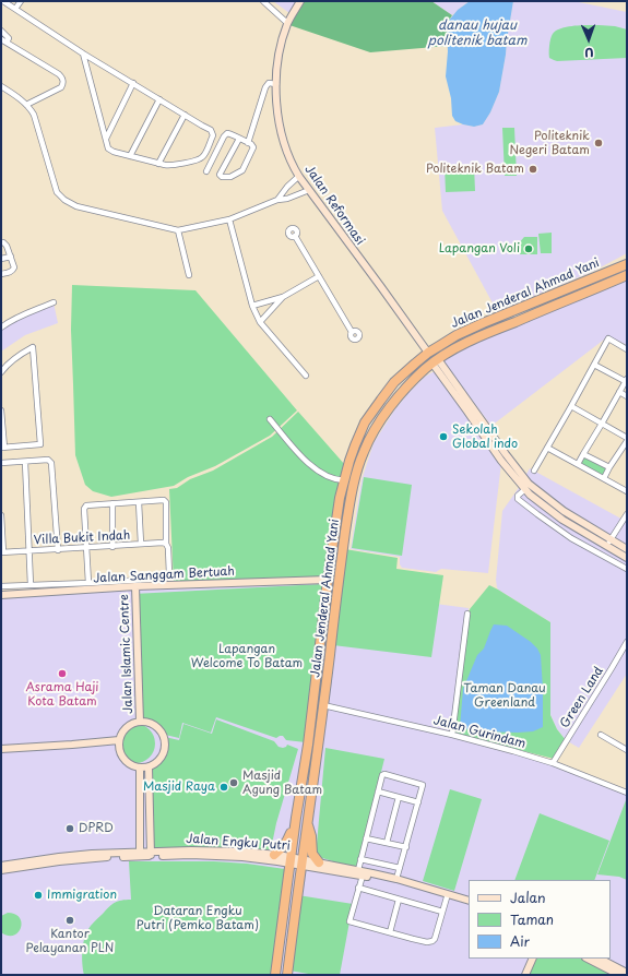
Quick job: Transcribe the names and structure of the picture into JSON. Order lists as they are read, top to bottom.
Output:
{
  "streets": {
    "highway": ["Jalan Jenderal Ahmad Yani"],
    "main road": [
      "Jalan Reformasi",
      "Jalan Sanggam Bertuah",
      "Jalan Islamic Centre",
      "Jalan Engku Putri"
    ],
    "street": ["Villa Bukit Indah", "Green Land", "Jalan Gurindam"]
  },
  "crossings": [
    ["Jalan Reformasi", "Jalan Jenderal Ahmad Yani"],
    ["Jalan Jenderal Ahmad Yani", "Jalan Sanggam Bertuah"],
    ["Jalan Jenderal Ahmad Yani", "Jalan Gurindam"],
    ["Jalan Jenderal Ahmad Yani", "Jalan Engku Putri"],
    ["Jalan Sanggam Bertuah", "Jalan Islamic Centre"],
    ["Green Land", "Jalan Gurindam"]
  ],
  "water": ["danau hujau politenik batam"],
  "parks": ["Lapangan Welcome To Batam", "Taman Danau Greenland", "Dataran Engku Putri (Pemko Batam)"],
  "places": [
    "Politeknik Negeri Batam",
    "Politeknik Batam",
    "Lapangan Voli",
    "Sekolah Global indo",
    "Asrama Haji Kota Batam",
    "Masjid Agung Batam",
    "Masjid Raya",
    "DPRD",
    "Immigration",
    "Kantor Pelayanan PLN"
  ],
  "legend": ["Jalan", "Taman", "Air"],
  "north": "bottom"
}
